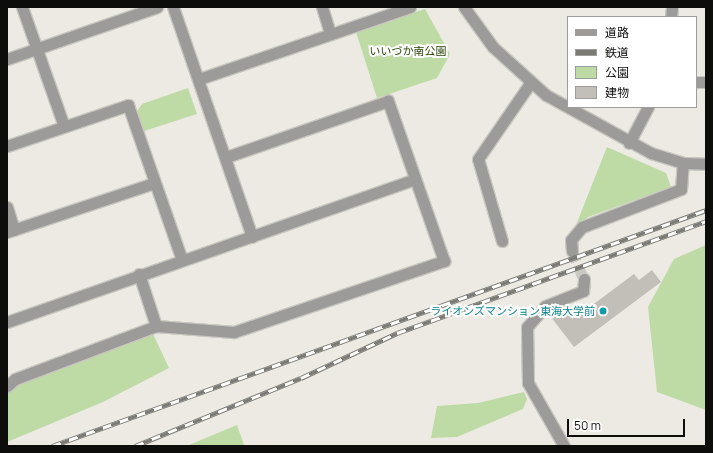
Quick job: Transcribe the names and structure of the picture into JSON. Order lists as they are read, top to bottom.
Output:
{
  "parks": ["いいづか南公園"],
  "places": ["ライオンズマンション東海大学前"],
  "legend": [
    "道路",
    "鉄道",
    "公園",
    "建物"
  ],
  "scale_bar": "50 m"
}
